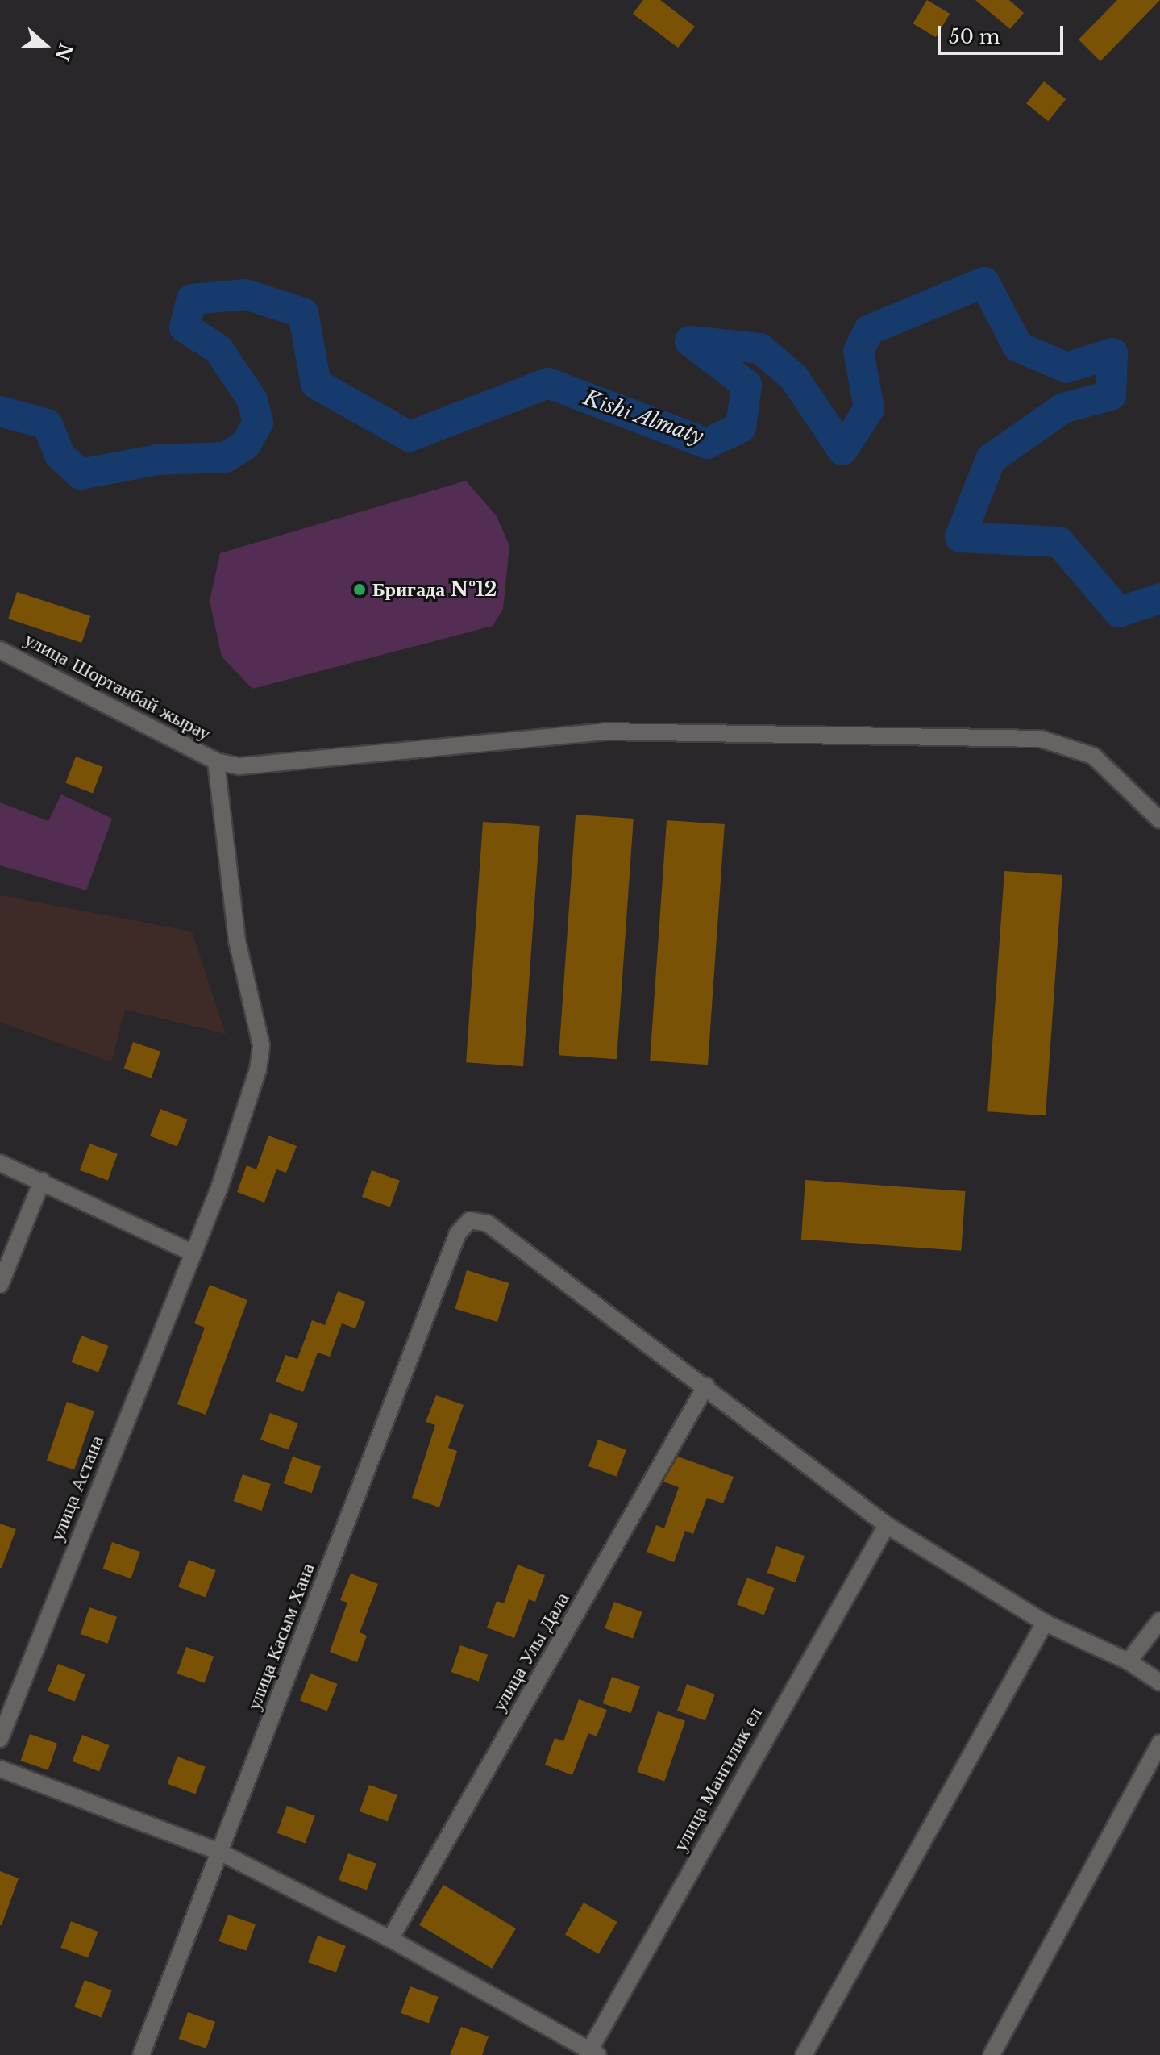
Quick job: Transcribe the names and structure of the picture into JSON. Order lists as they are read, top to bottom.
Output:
{
  "streets": {
    "street": [
      "улица Шортанбай жырау",
      "улица Астана",
      "улица Касым Хана",
      "улица Улы Дала",
      "улица Мангилик ел"
    ]
  },
  "crossings": [
    ["улица Шортанбай жырау", "улица Астана"],
    ["улица Касым Хана", "улица Улы Дала"]
  ],
  "water": ["Kіshі Almaty"],
  "places": ["Бригада №12"],
  "scale_bar": "50 m",
  "north": "right"
}
